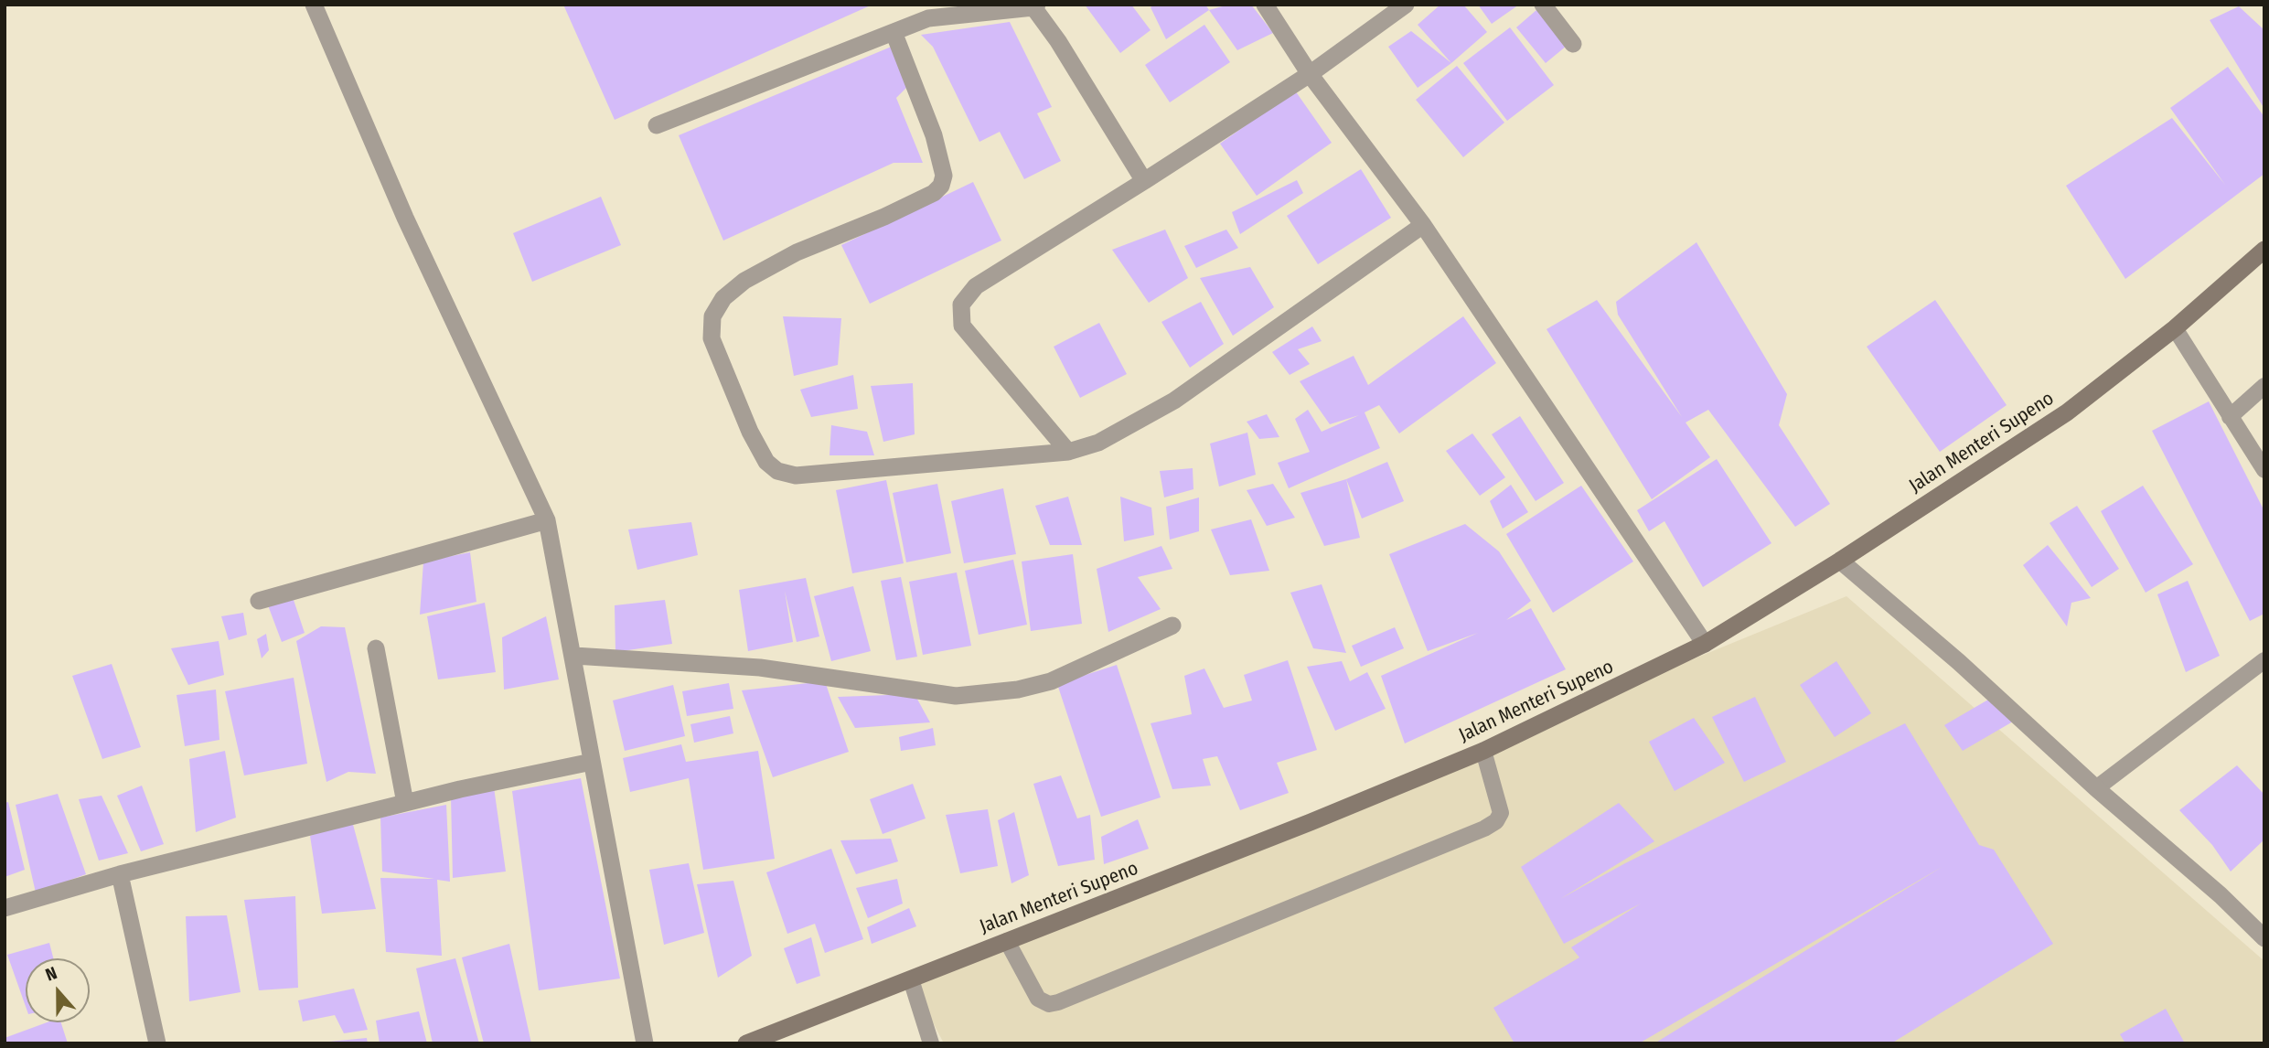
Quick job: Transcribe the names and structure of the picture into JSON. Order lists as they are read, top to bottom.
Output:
{
  "streets": {
    "main road": ["Jalan Menteri Supeno"]
  },
  "north": "top"
}
